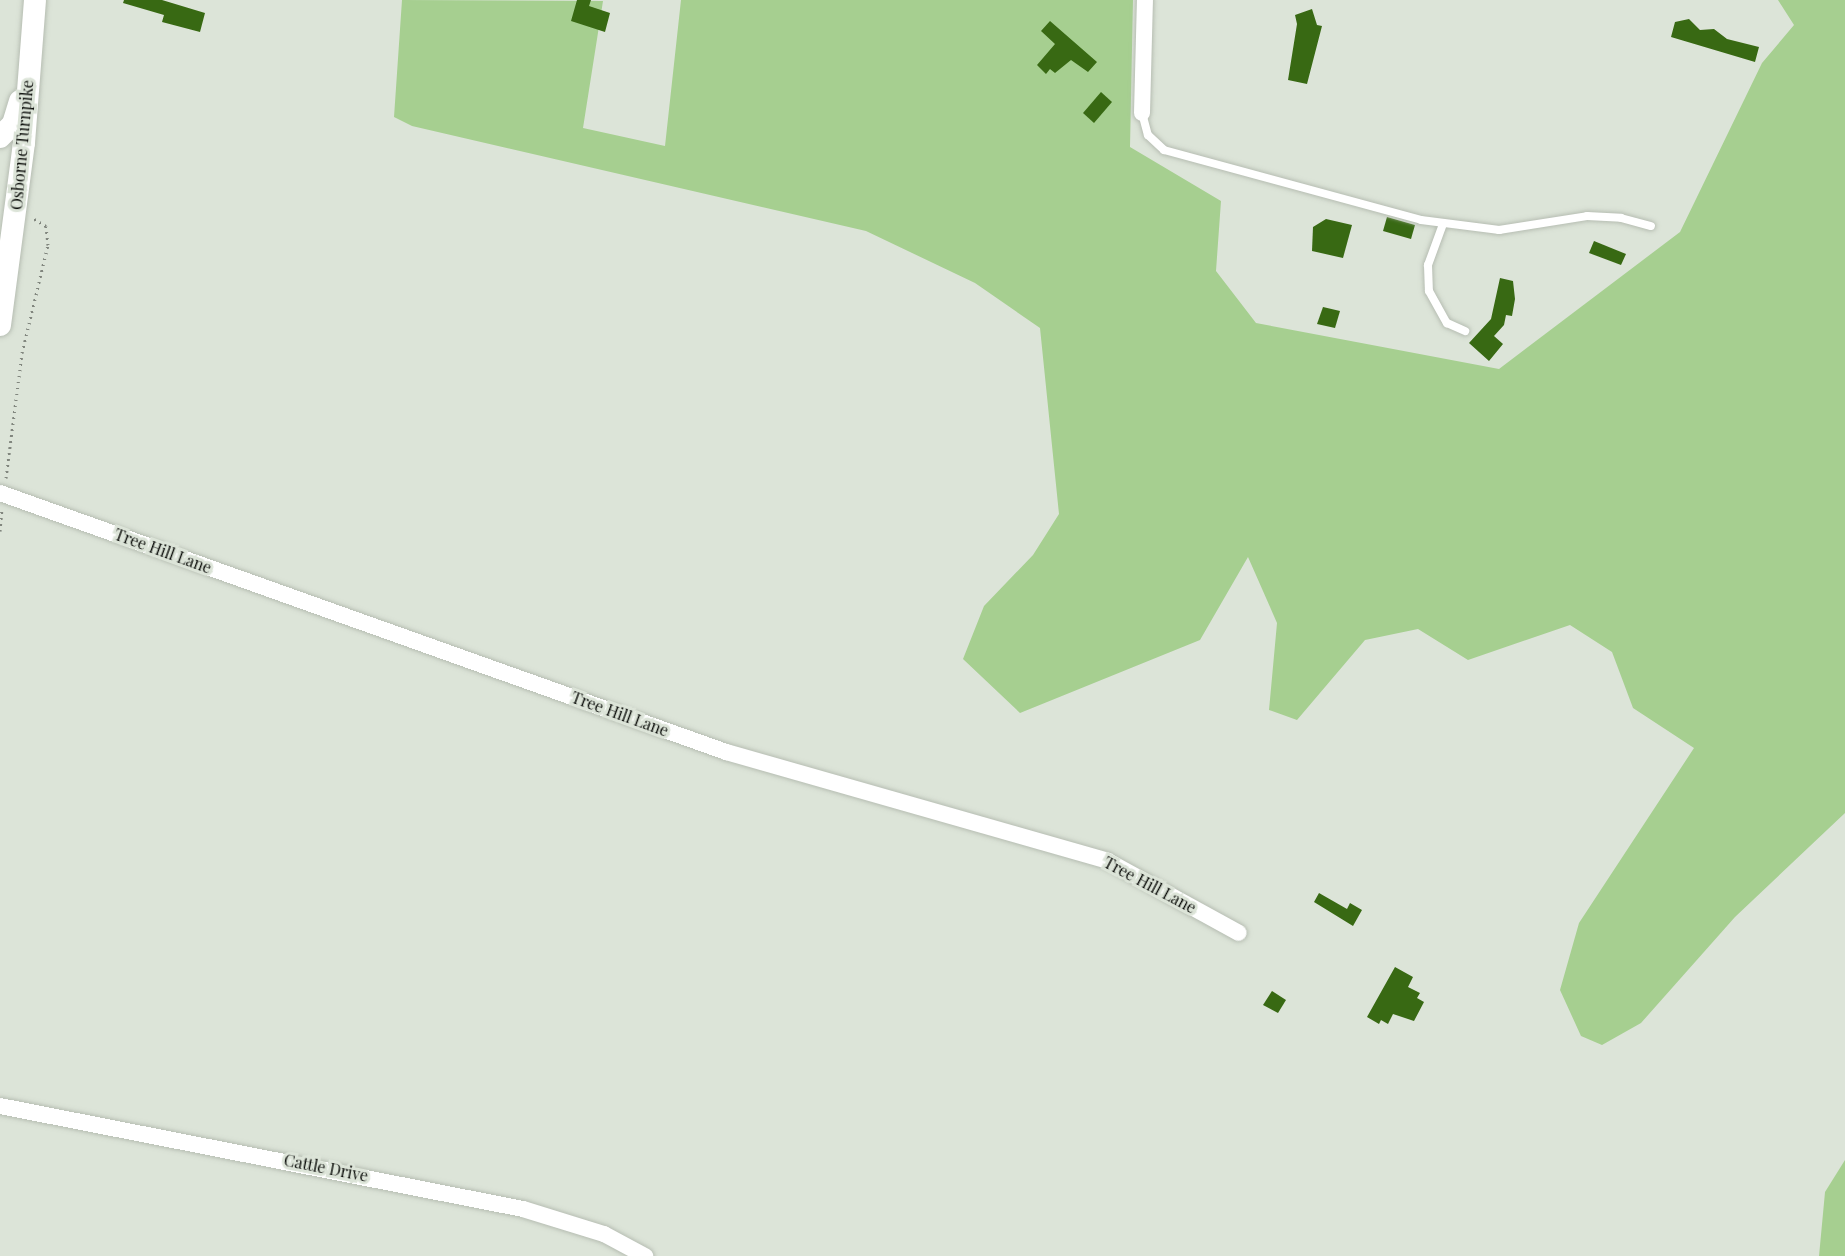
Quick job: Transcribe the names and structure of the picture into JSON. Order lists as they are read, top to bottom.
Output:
{
  "streets": {
    "street": ["Osborne Turnpike", "Tree Hill Lane", "Cattle Drive"]
  }
}
